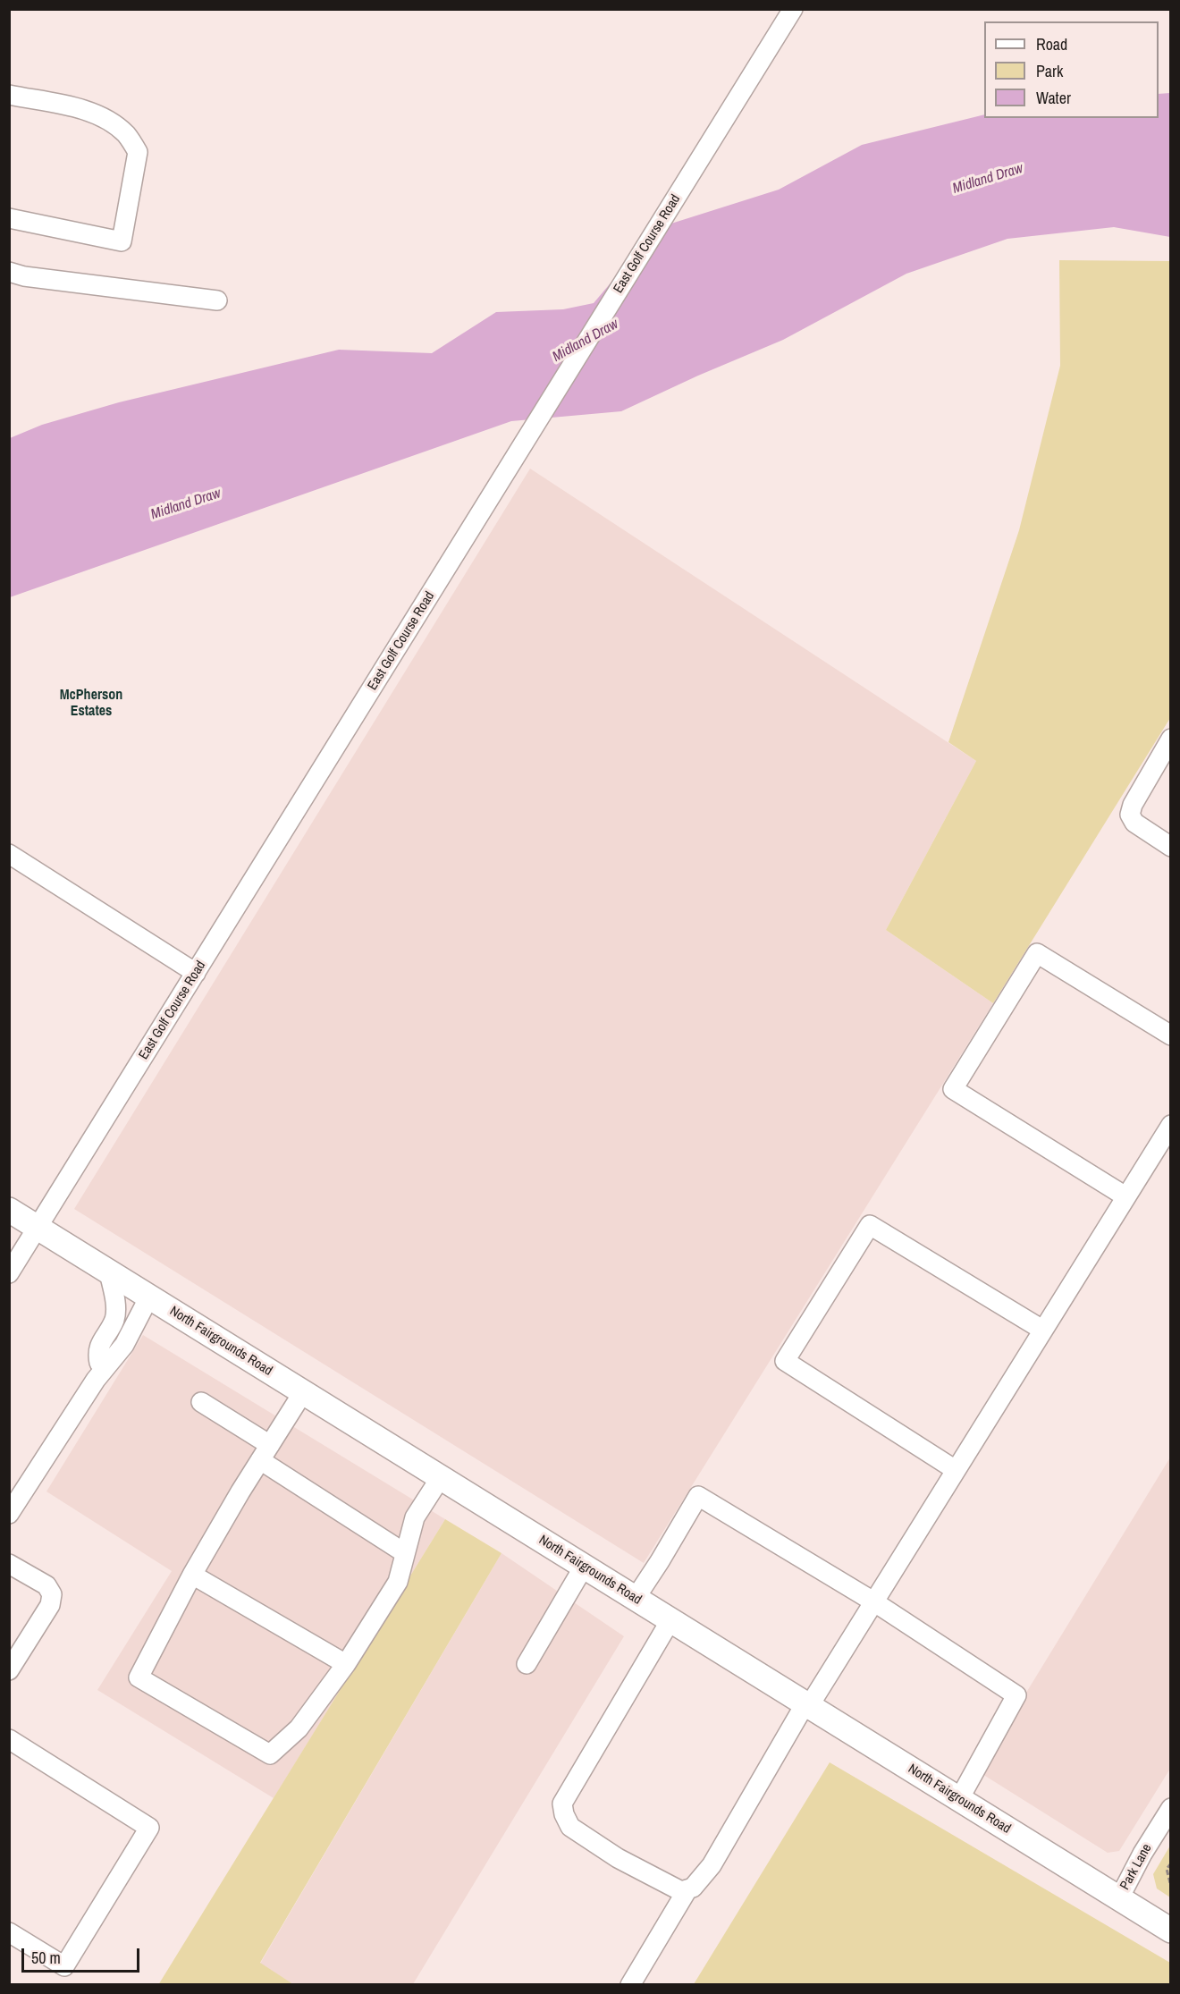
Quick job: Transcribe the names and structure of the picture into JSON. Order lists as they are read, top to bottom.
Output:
{
  "streets": {
    "main road": ["North Fairgrounds Road"],
    "street": ["East Golf Course Road", "Park Lane"]
  },
  "crossings": [
    ["East Golf Course Road", "North Fairgrounds Road"],
    ["North Fairgrounds Road", "Park Lane"]
  ],
  "districts": ["McPherson Estates"],
  "water": ["Midland Draw"],
  "legend": ["Road", "Park", "Water"],
  "scale_bar": "50 m"
}
